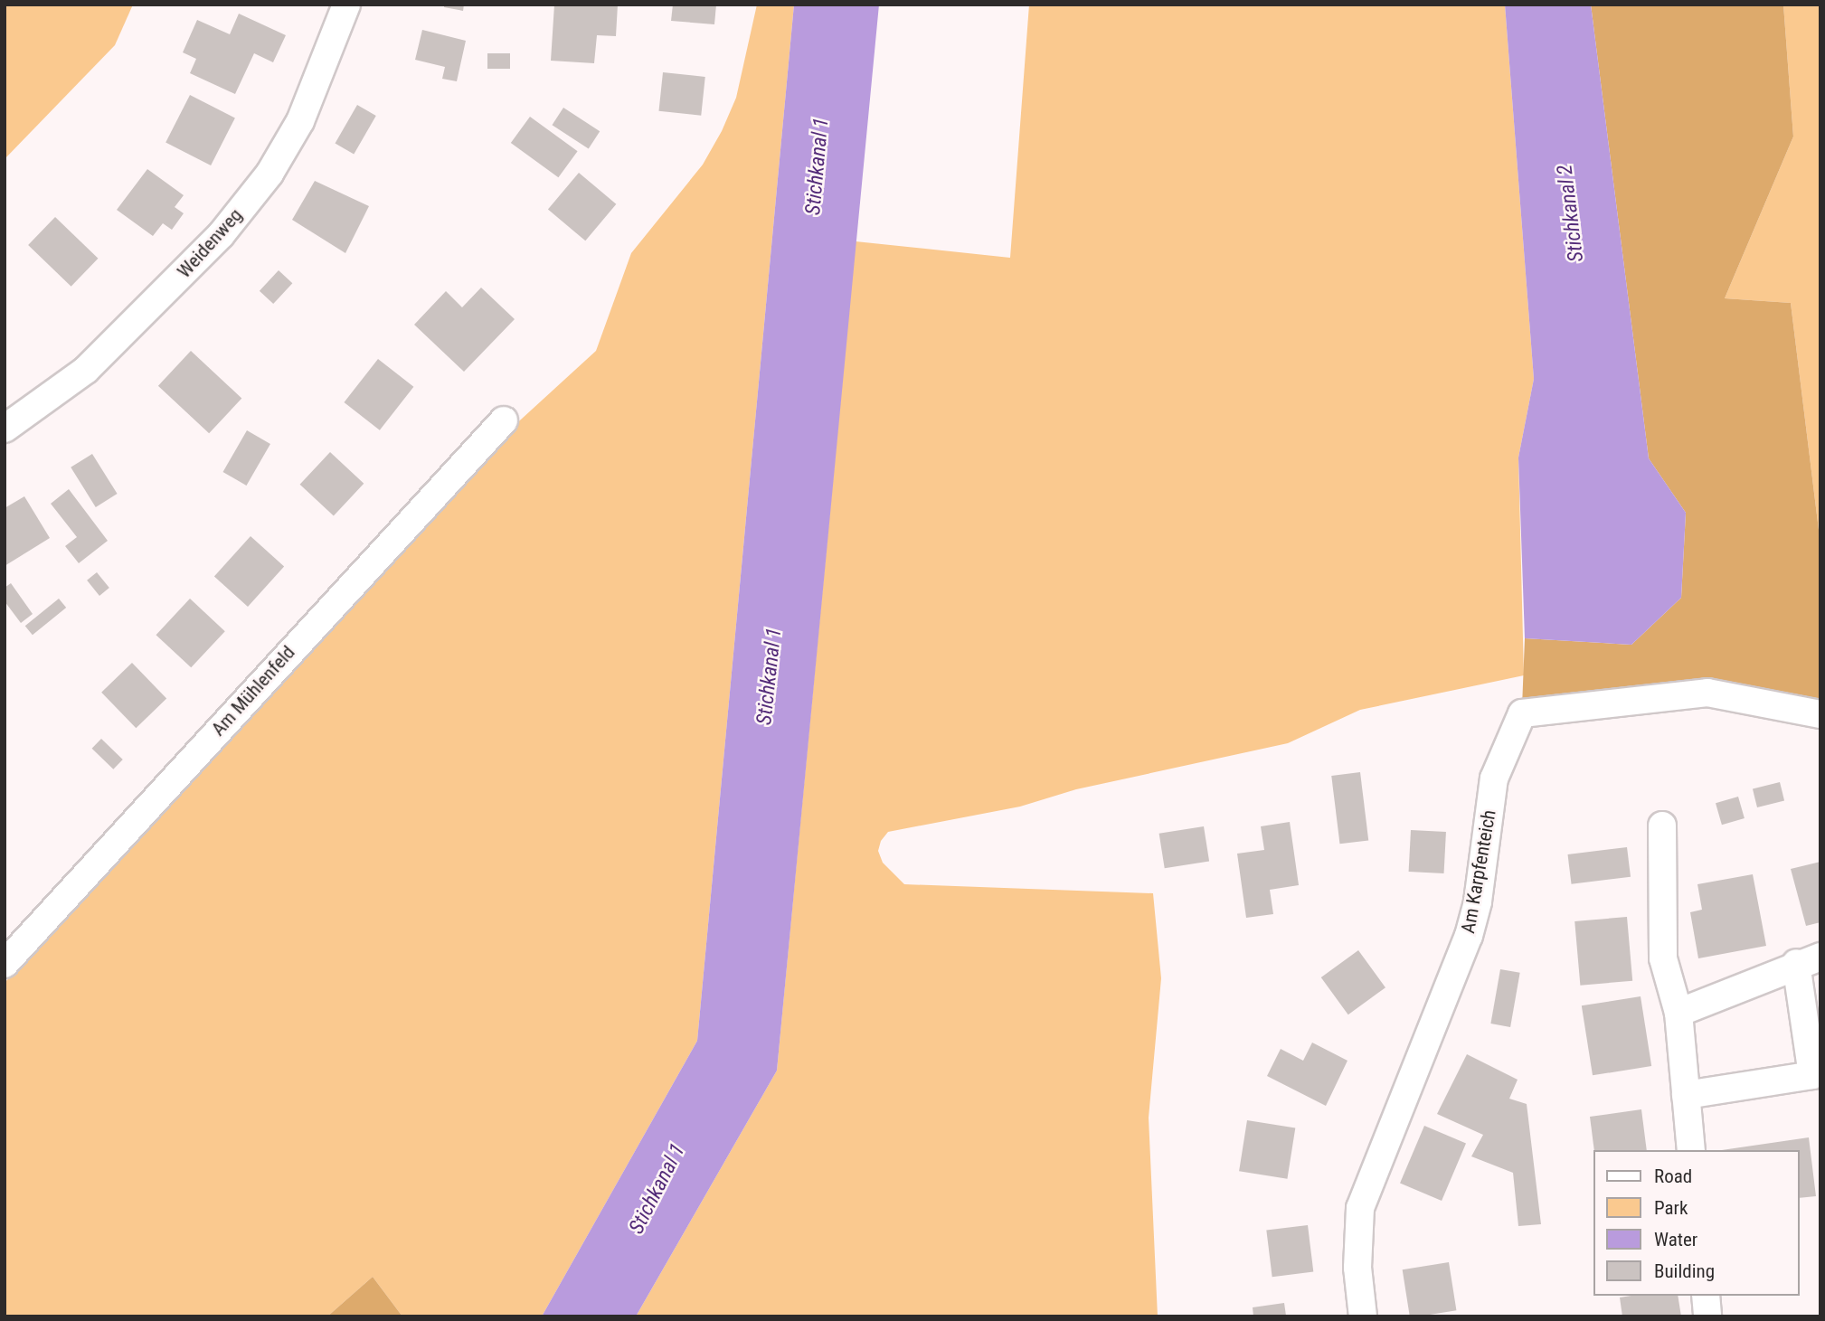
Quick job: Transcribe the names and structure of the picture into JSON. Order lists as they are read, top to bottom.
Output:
{
  "streets": {
    "street": ["Weidenweg", "Am Mühlenfeld", "Am Karpfenteich"]
  },
  "water": ["Stichkanal 1", "Stichkanal 2"],
  "legend": [
    "Road",
    "Park",
    "Water",
    "Building"
  ]
}
